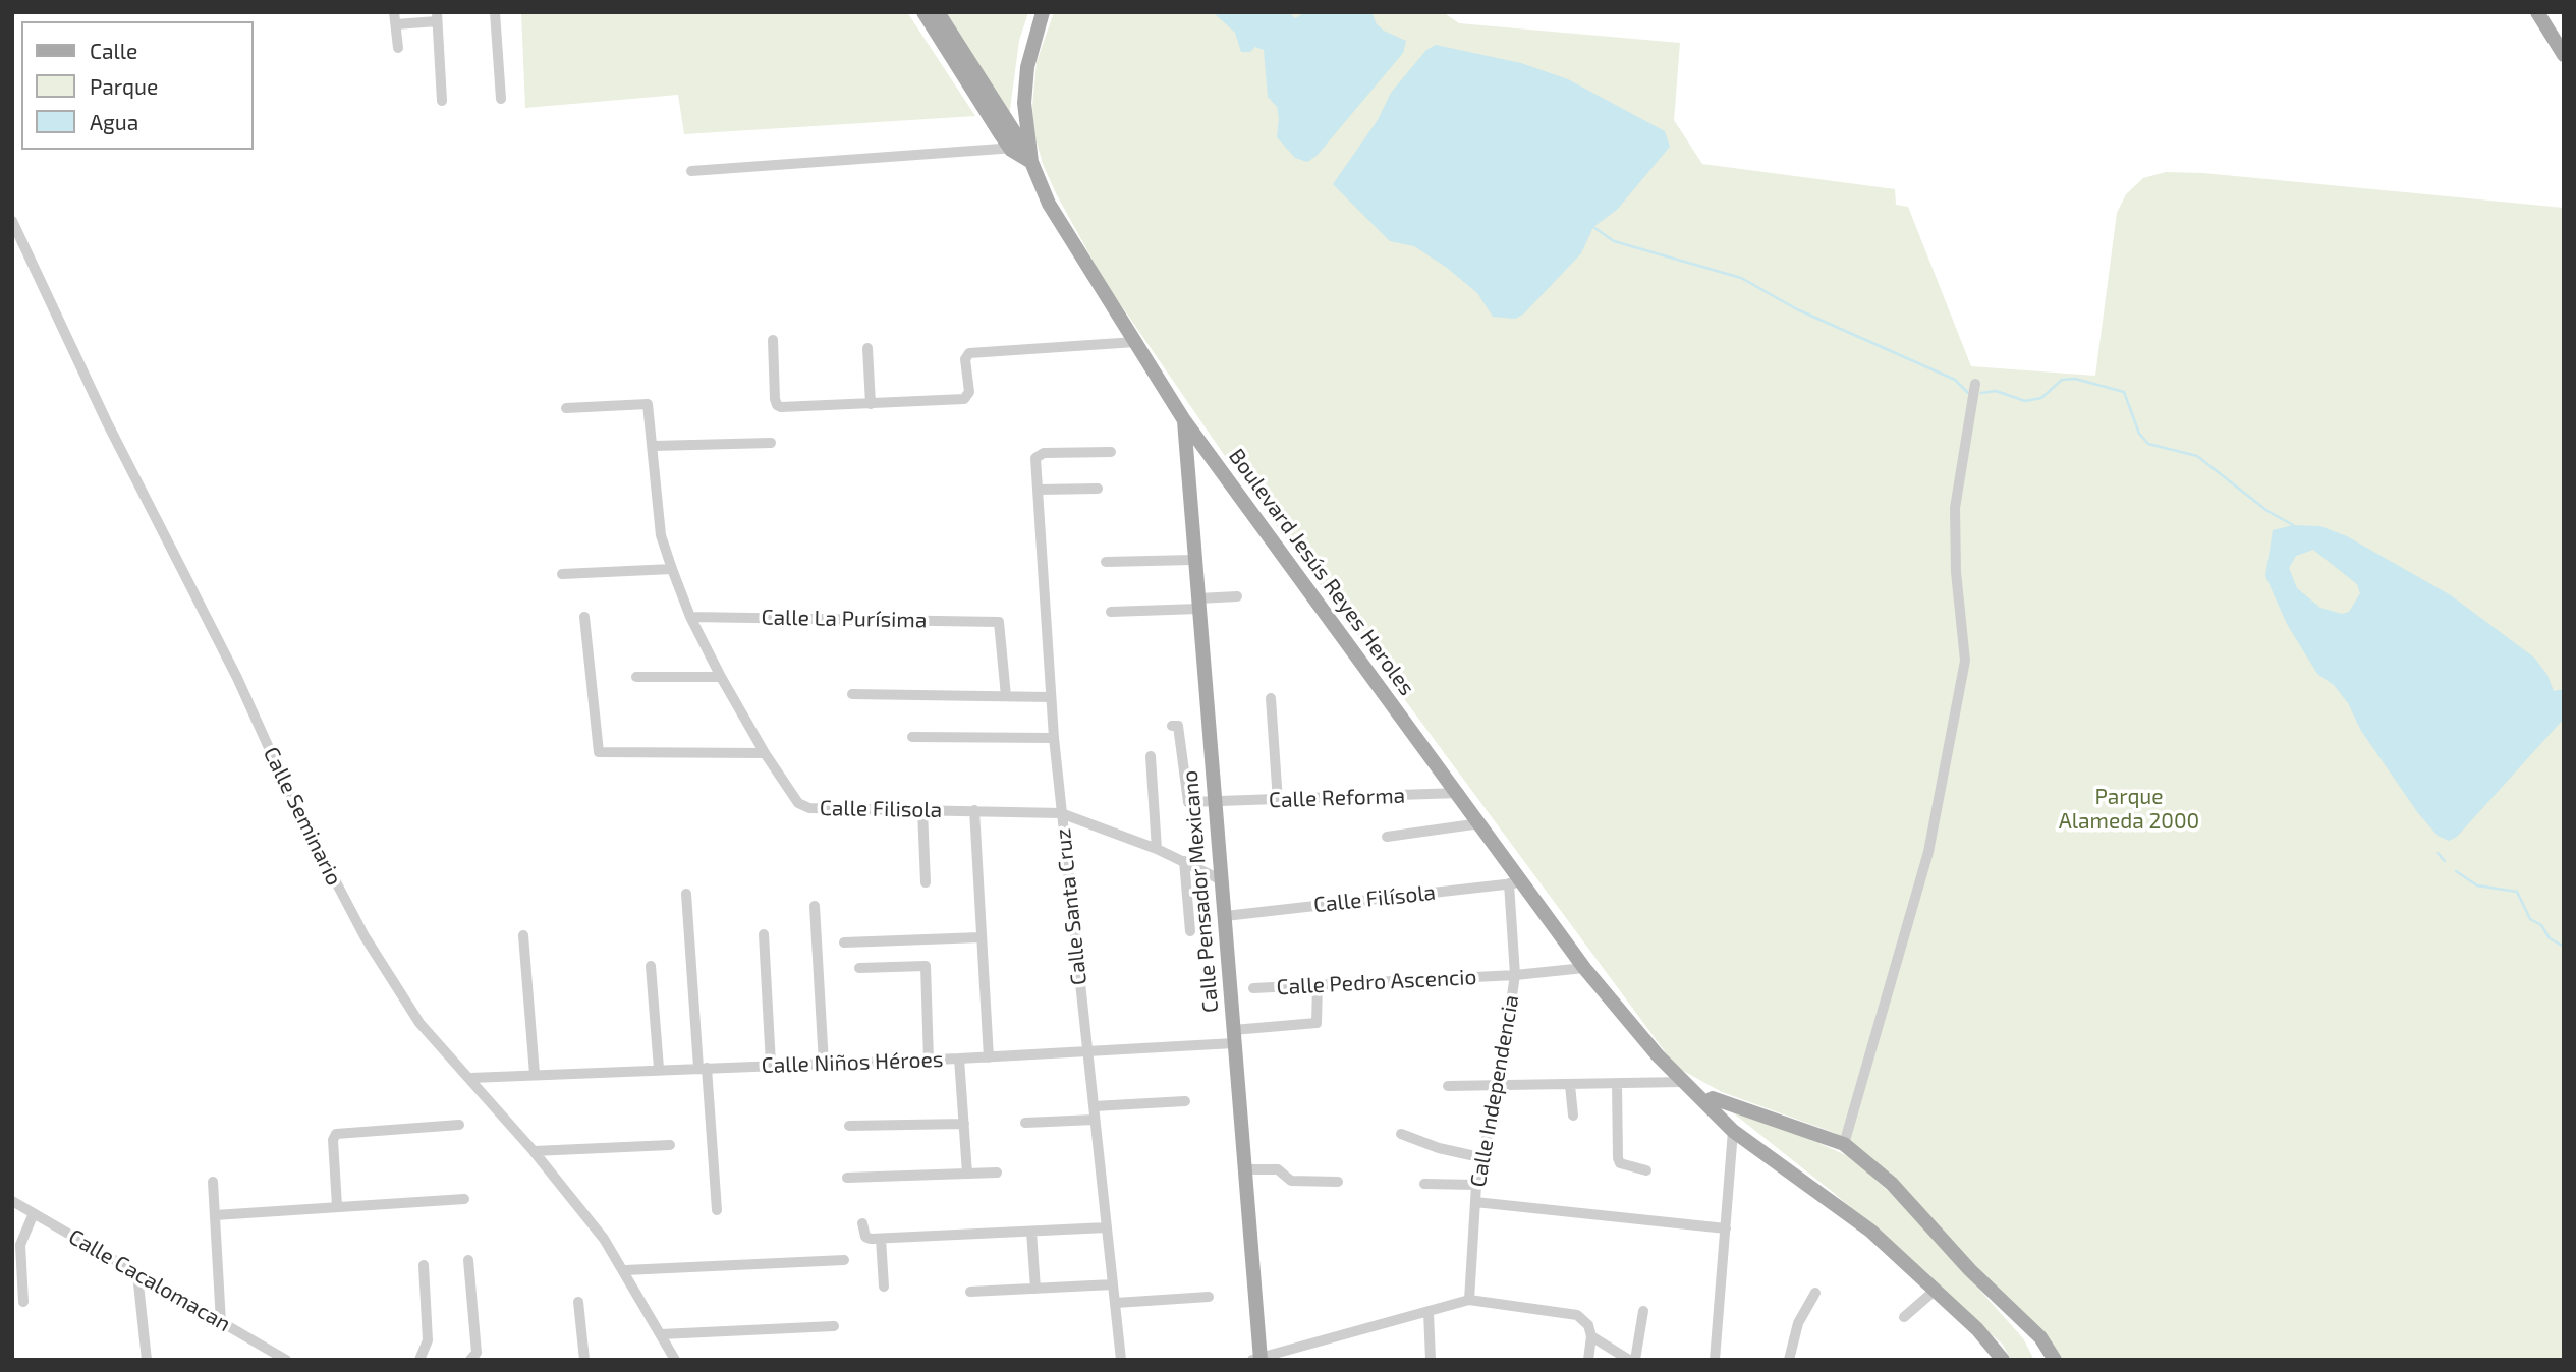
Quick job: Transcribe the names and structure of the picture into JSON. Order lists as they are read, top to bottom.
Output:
{
  "streets": {
    "main road": ["Boulevard Jesús Reyes Heroles", "Calle Pensador Mexicano"],
    "street": [
      "Calle La Purísima",
      "Calle Reforma",
      "Calle Filisola",
      "Calle Seminario",
      "Calle Filísola",
      "Calle Santa Cruz",
      "Calle Pedro Ascencio",
      "Calle Niños Héroes",
      "Calle Independencia",
      "Calle Cacalomacan"
    ]
  },
  "crossings": [
    ["Boulevard Jesús Reyes Heroles", "Calle Reforma"],
    ["Boulevard Jesús Reyes Heroles", "Calle Pensador Mexicano"],
    ["Boulevard Jesús Reyes Heroles", "Calle Filísola"],
    ["Boulevard Jesús Reyes Heroles", "Calle Pedro Ascencio"],
    ["Boulevard Jesús Reyes Heroles", "Calle Independencia"],
    ["Calle La Purísima", "Calle Filisola"],
    ["Calle Reforma", "Calle Pensador Mexicano"],
    ["Calle Filisola", "Calle Pensador Mexicano"],
    ["Calle Filisola", "Calle Santa Cruz"],
    ["Calle Seminario", "Calle Niños Héroes"],
    ["Calle Pensador Mexicano", "Calle Filísola"],
    ["Calle Pensador Mexicano", "Calle Niños Héroes"],
    ["Calle Filísola", "Calle Independencia"],
    ["Calle Santa Cruz", "Calle Niños Héroes"],
    ["Calle Pedro Ascencio", "Calle Niños Héroes"],
    ["Calle Pedro Ascencio", "Calle Independencia"]
  ],
  "parks": ["Parque Alameda 2000"],
  "legend": ["Calle", "Parque", "Agua"]
}
